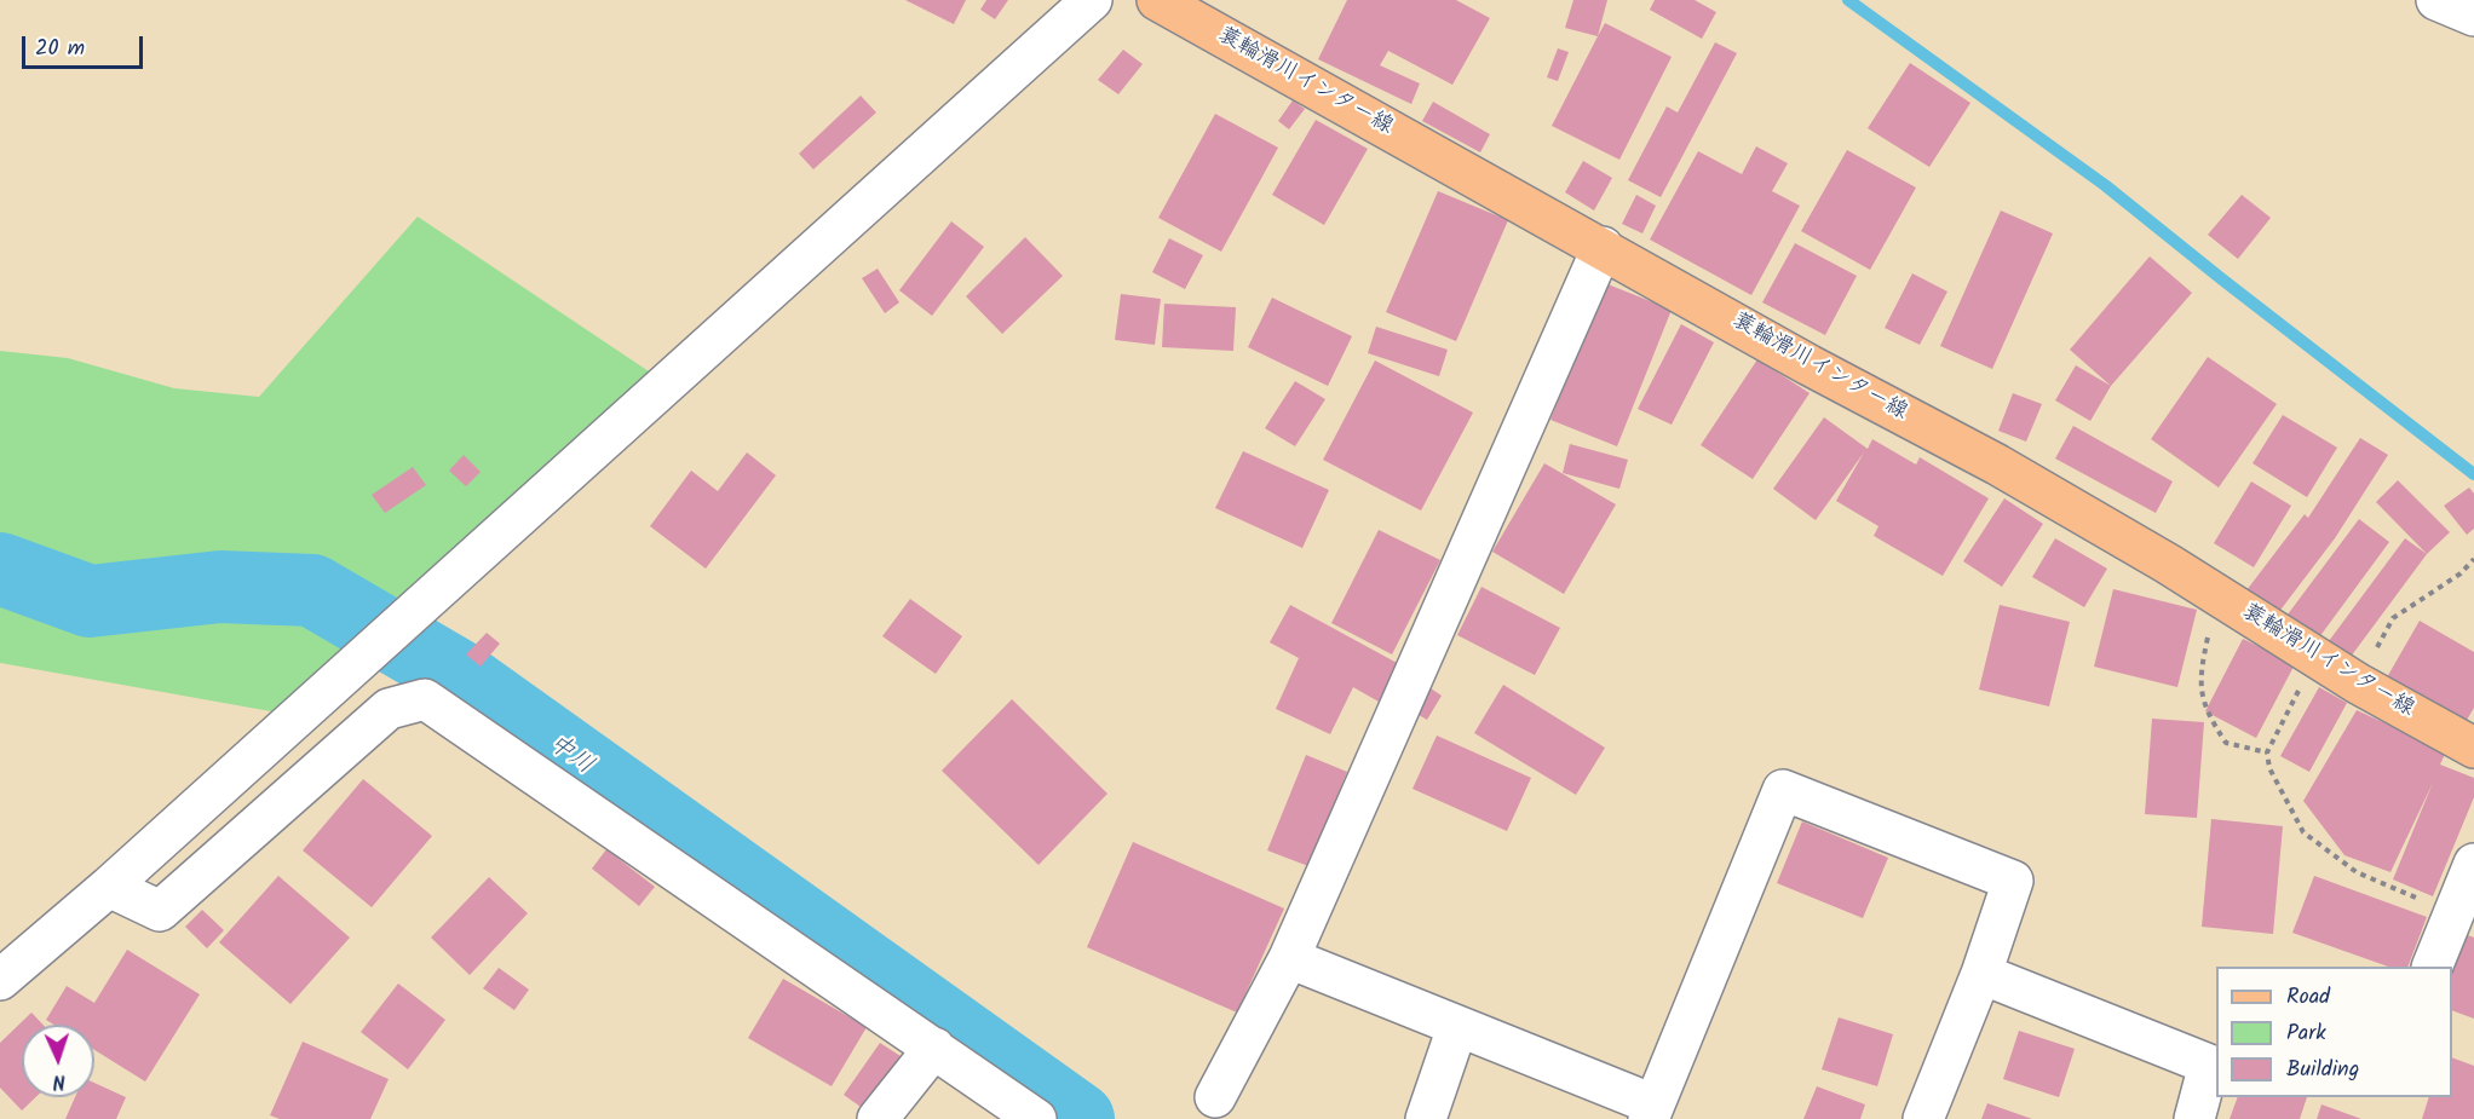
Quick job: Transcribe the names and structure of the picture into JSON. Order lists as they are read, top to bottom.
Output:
{
  "streets": {
    "main road": ["蓑輪滑川インター線"]
  },
  "water": ["中川"],
  "legend": ["Road", "Park", "Building"],
  "scale_bar": "20 m",
  "north": "bottom"
}
